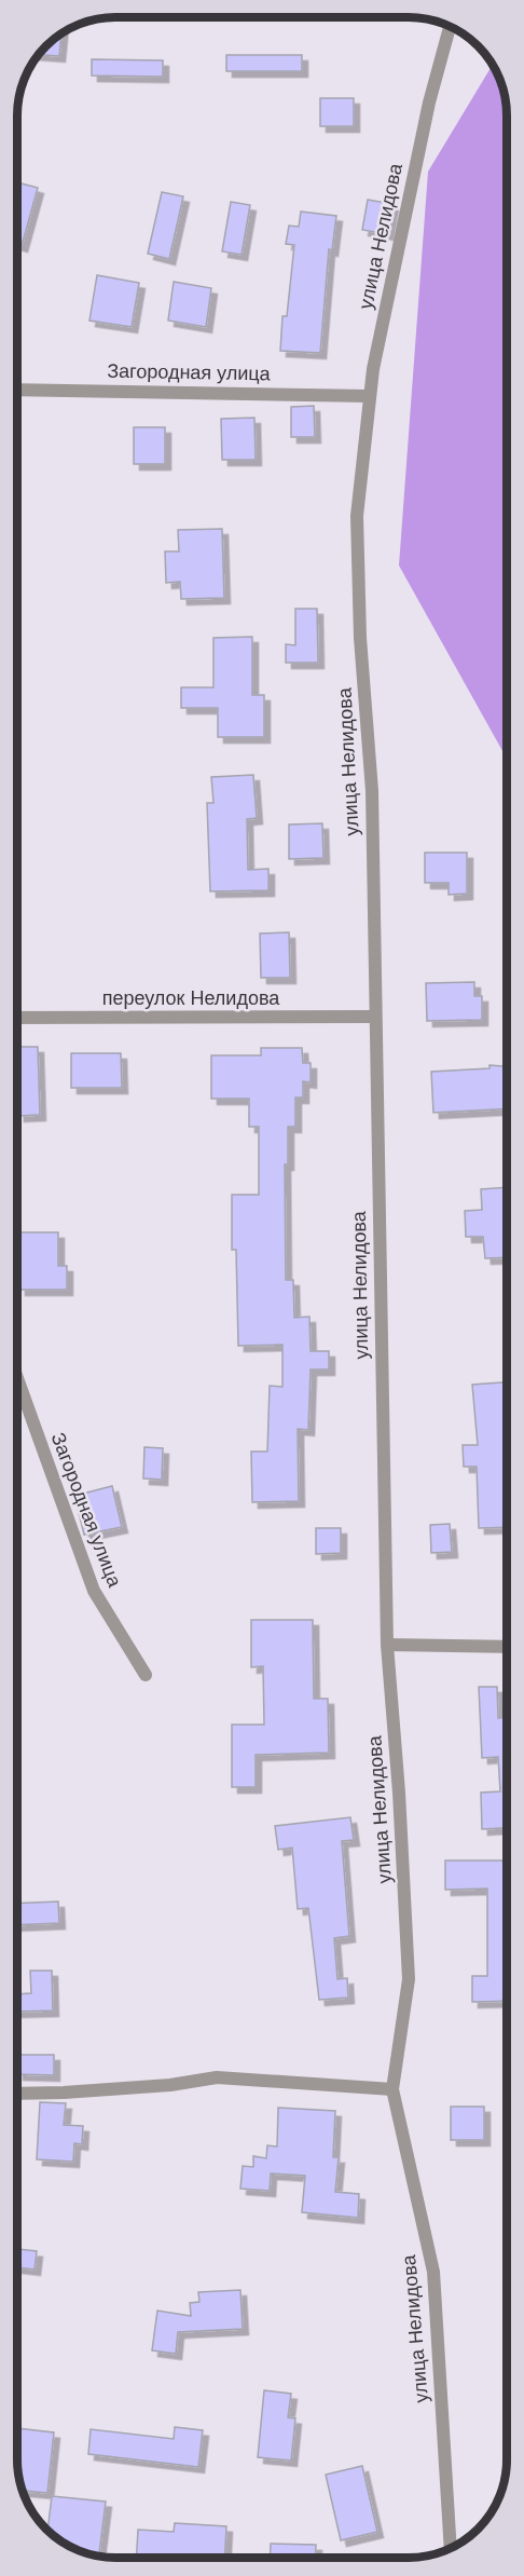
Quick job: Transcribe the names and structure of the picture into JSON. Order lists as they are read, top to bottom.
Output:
{
  "streets": {
    "street": ["улица Нелидова", "Загородная улица", "переулок Нелидова"]
  },
  "crossings": [
    ["улица Нелидова", "Загородная улица"],
    ["улица Нелидова", "переулок Нелидова"]
  ]
}
